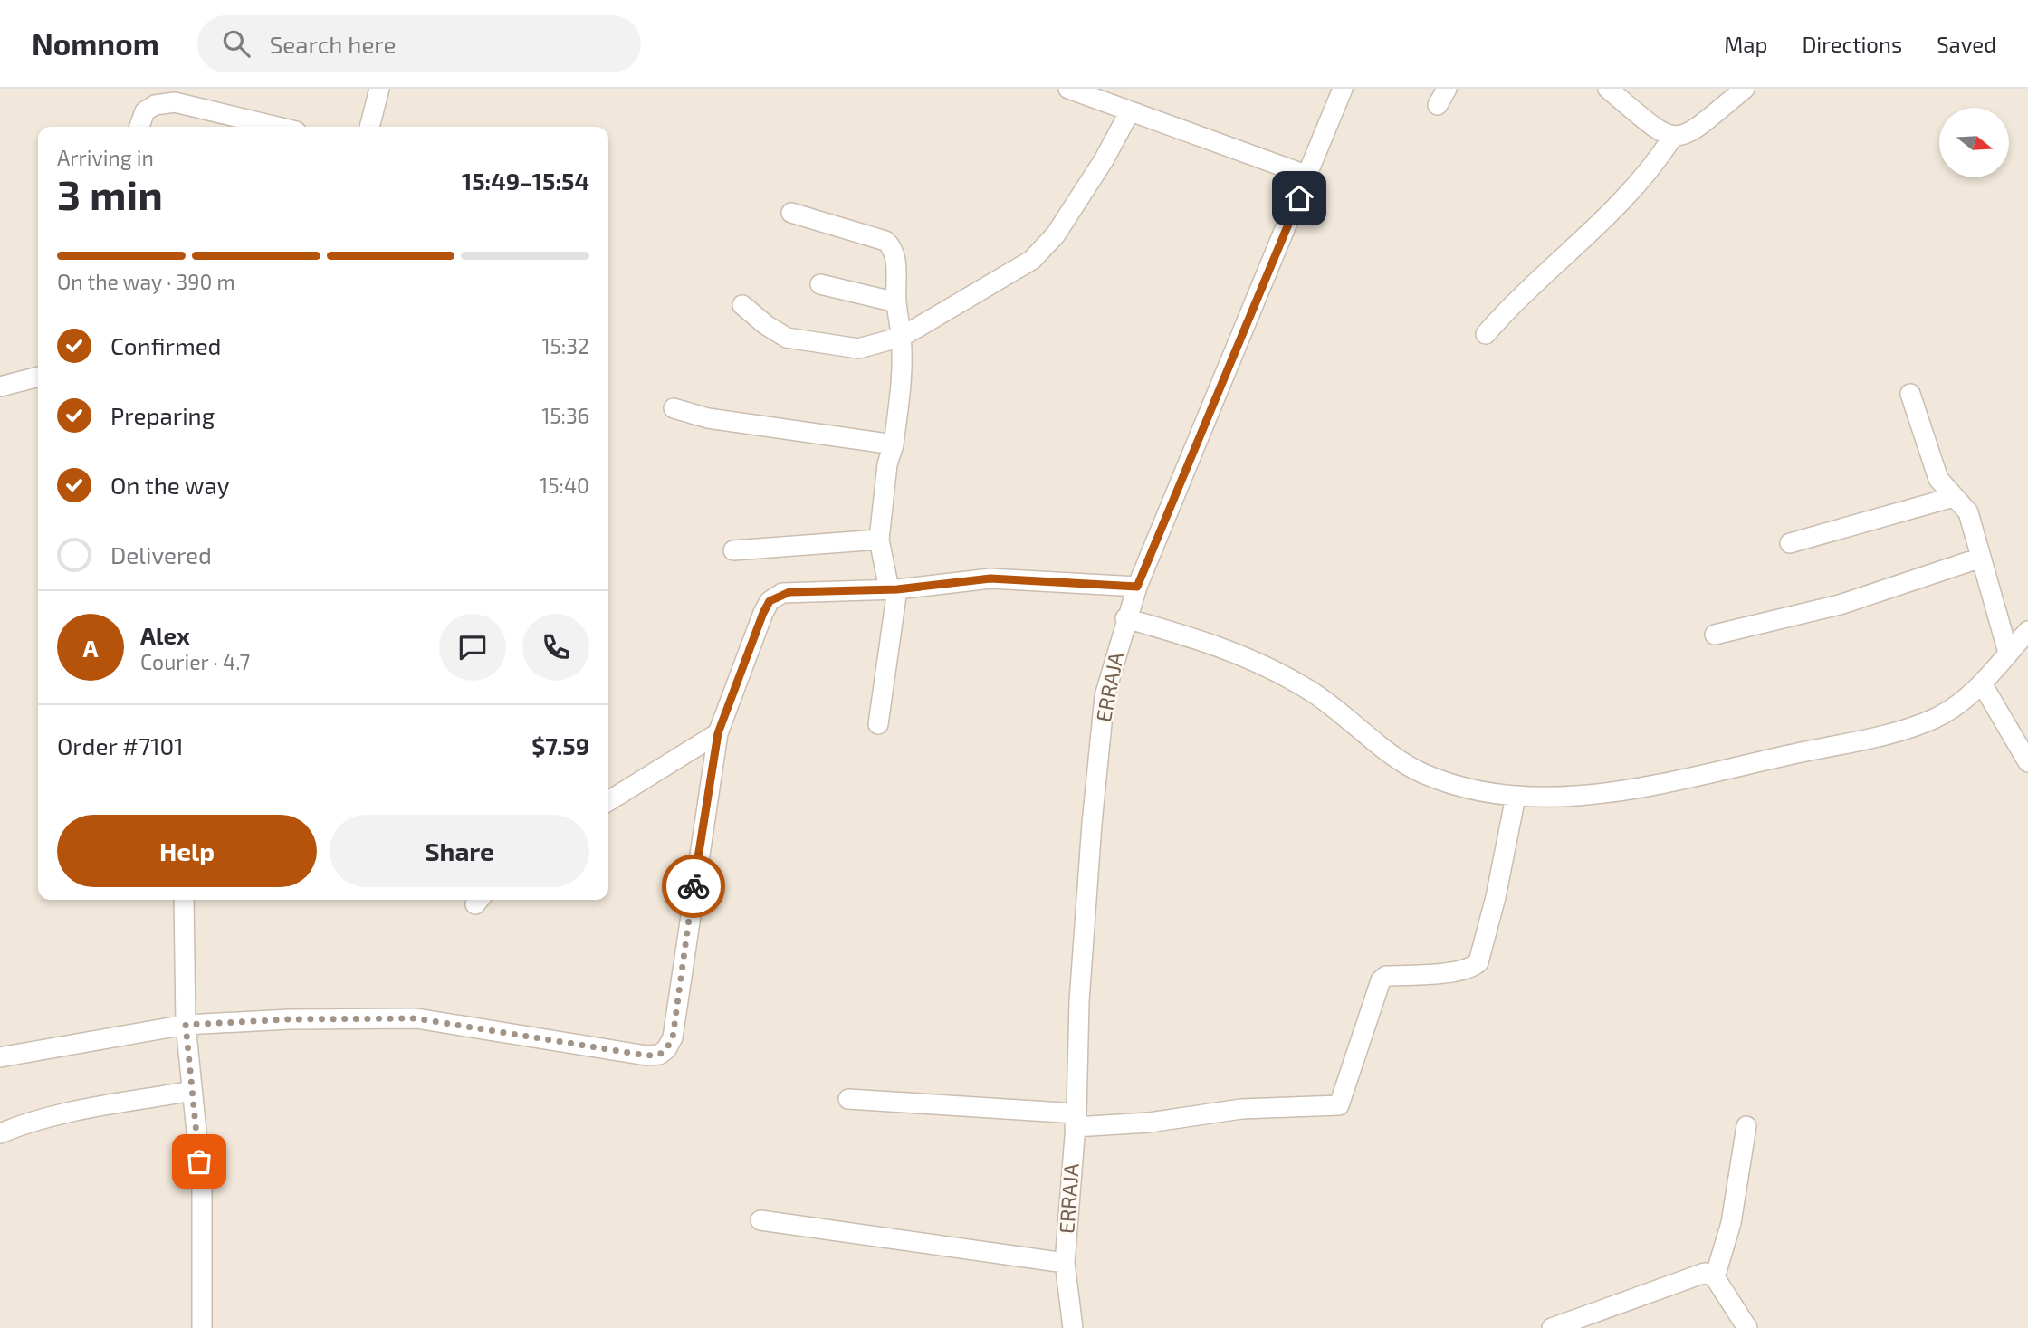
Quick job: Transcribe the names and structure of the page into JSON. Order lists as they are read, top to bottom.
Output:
{
  "streets": {
    "street": ["ERRAJA"]
  },
  "north": "right",
  "page": {
    "header": "Nomnom",
    "search": "Search here",
    "nav": ["Map", "Directions", "Saved"],
    "heading": ["3 min", "Arriving in", "15:49–15:54"],
    "panel": [
      "Alex",
      "Courier · 4.7",
      "Order #7101",
      "$7.59"
    ],
    "bar": "On the way · 390 m",
    "list": [
      ["Confirmed", "15:32"],
      ["Preparing", "15:36"],
      ["On the way", "15:40"],
      "Delivered"
    ],
    "round": "A",
    "buttons": ["Help", "Share"]
  }
}
